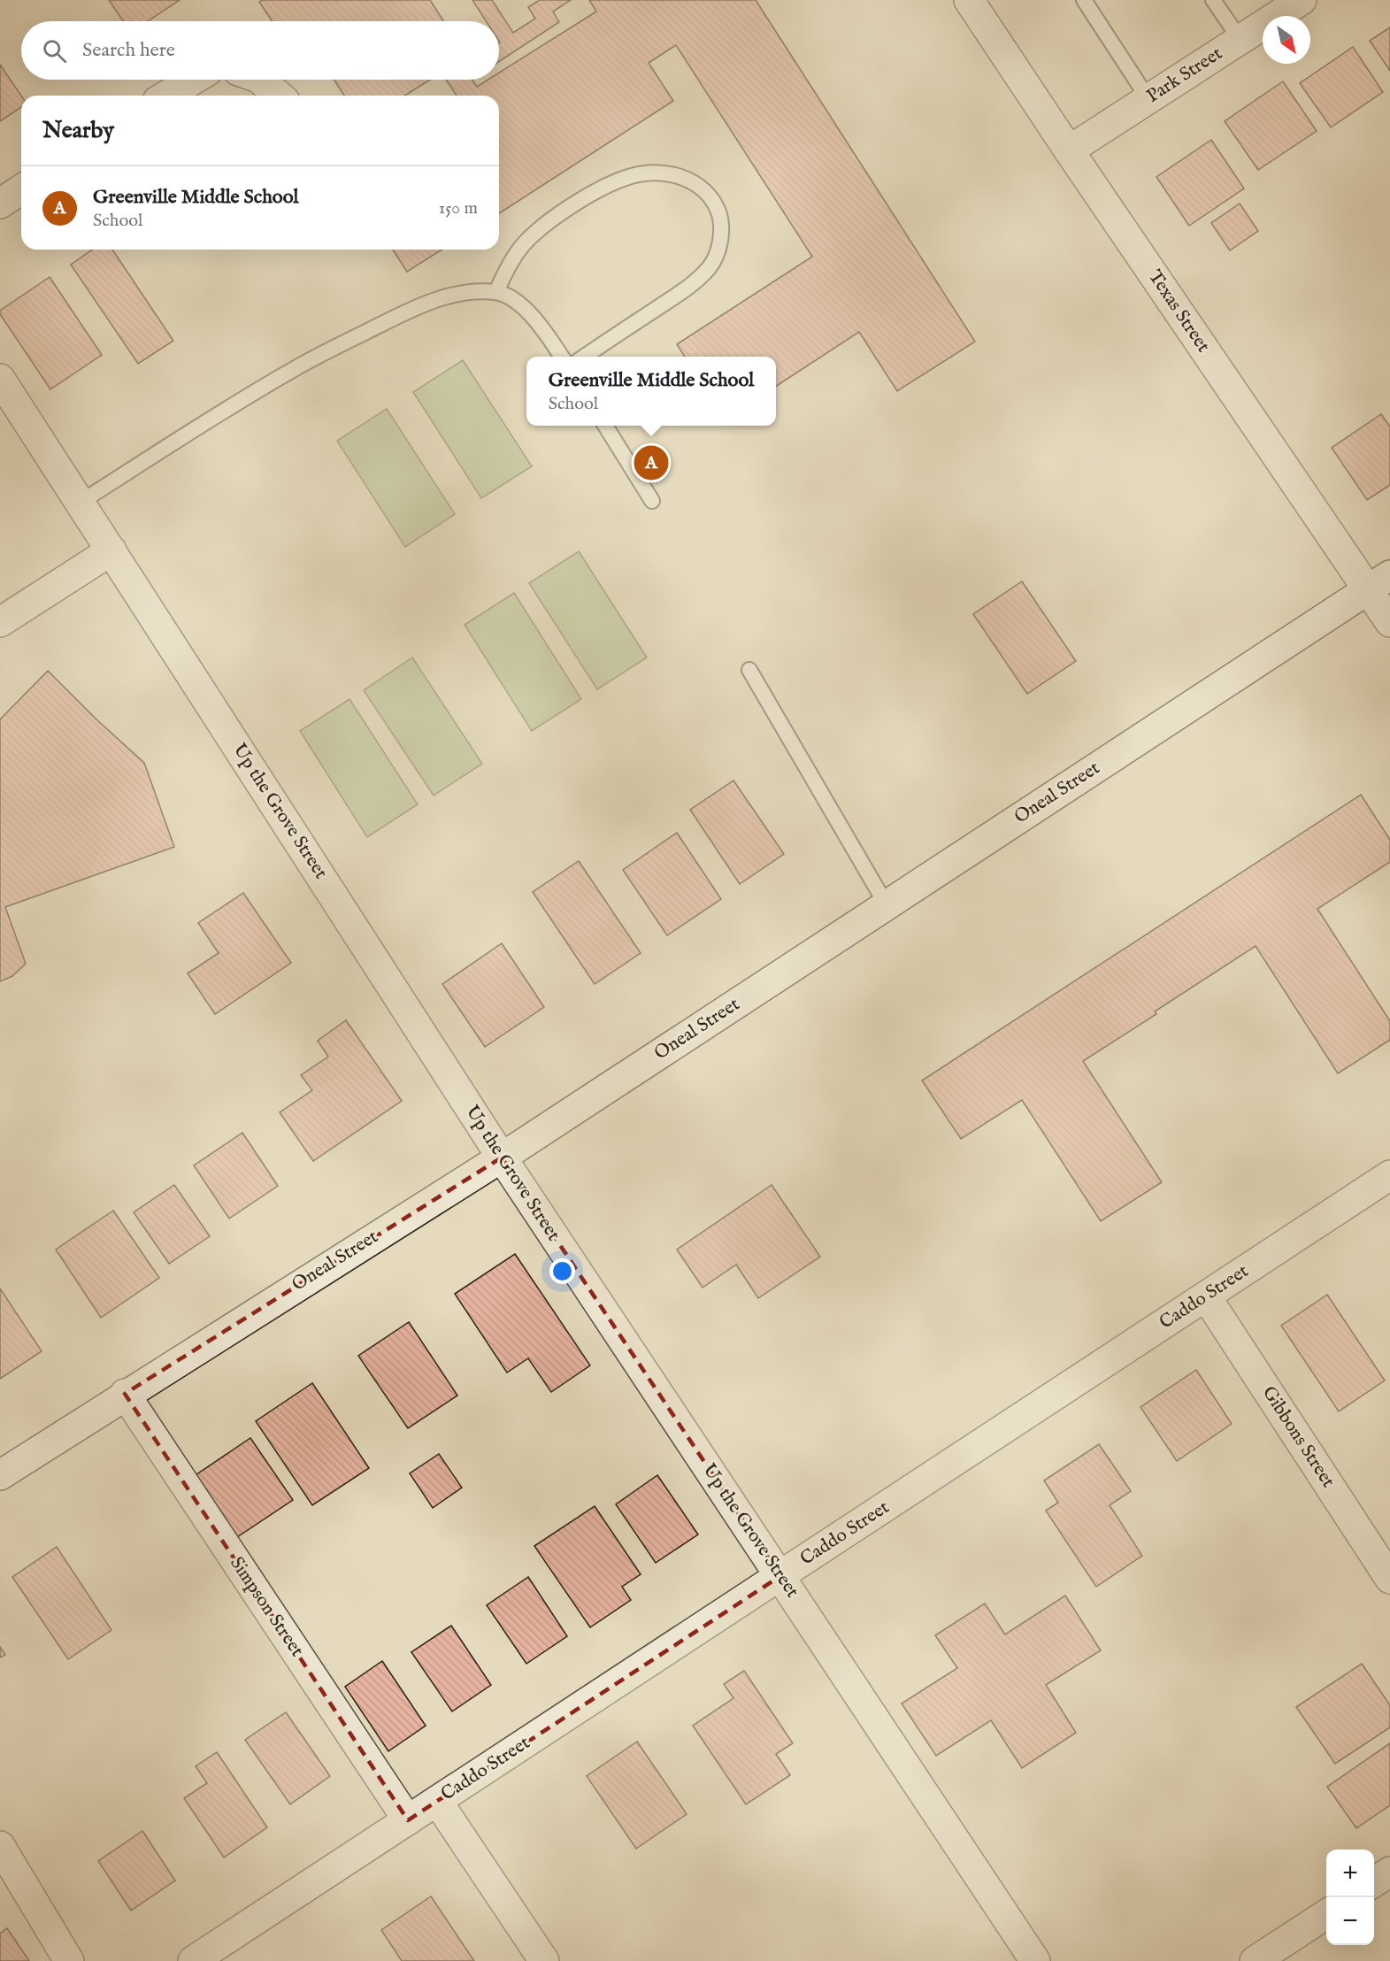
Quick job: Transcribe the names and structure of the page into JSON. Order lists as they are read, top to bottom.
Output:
{
  "streets": {
    "street": [
      "Park Street",
      "Texas Street",
      "Oneal Street",
      "Up the Grove Street",
      "Caddo Street",
      "Gibbons Street",
      "Simpson Street"
    ]
  },
  "crossings": [
    ["Park Street", "Texas Street"],
    ["Texas Street", "Oneal Street"],
    ["Oneal Street", "Up the Grove Street"],
    ["Oneal Street", "Simpson Street"],
    ["Up the Grove Street", "Caddo Street"],
    ["Caddo Street", "Gibbons Street"],
    ["Caddo Street", "Simpson Street"]
  ],
  "north": "bottom right",
  "page": {
    "search": "Search here",
    "heading": "Nearby",
    "list": [
      {
        "mark": "A",
        "name": "Greenville Middle School",
        "note": "School",
        "value": "150 m"
      }
    ],
    "popup": ["Greenville Middle School", "School"],
    "pins": "A",
    "map_buttons": ["+", "−"]
  }
}
